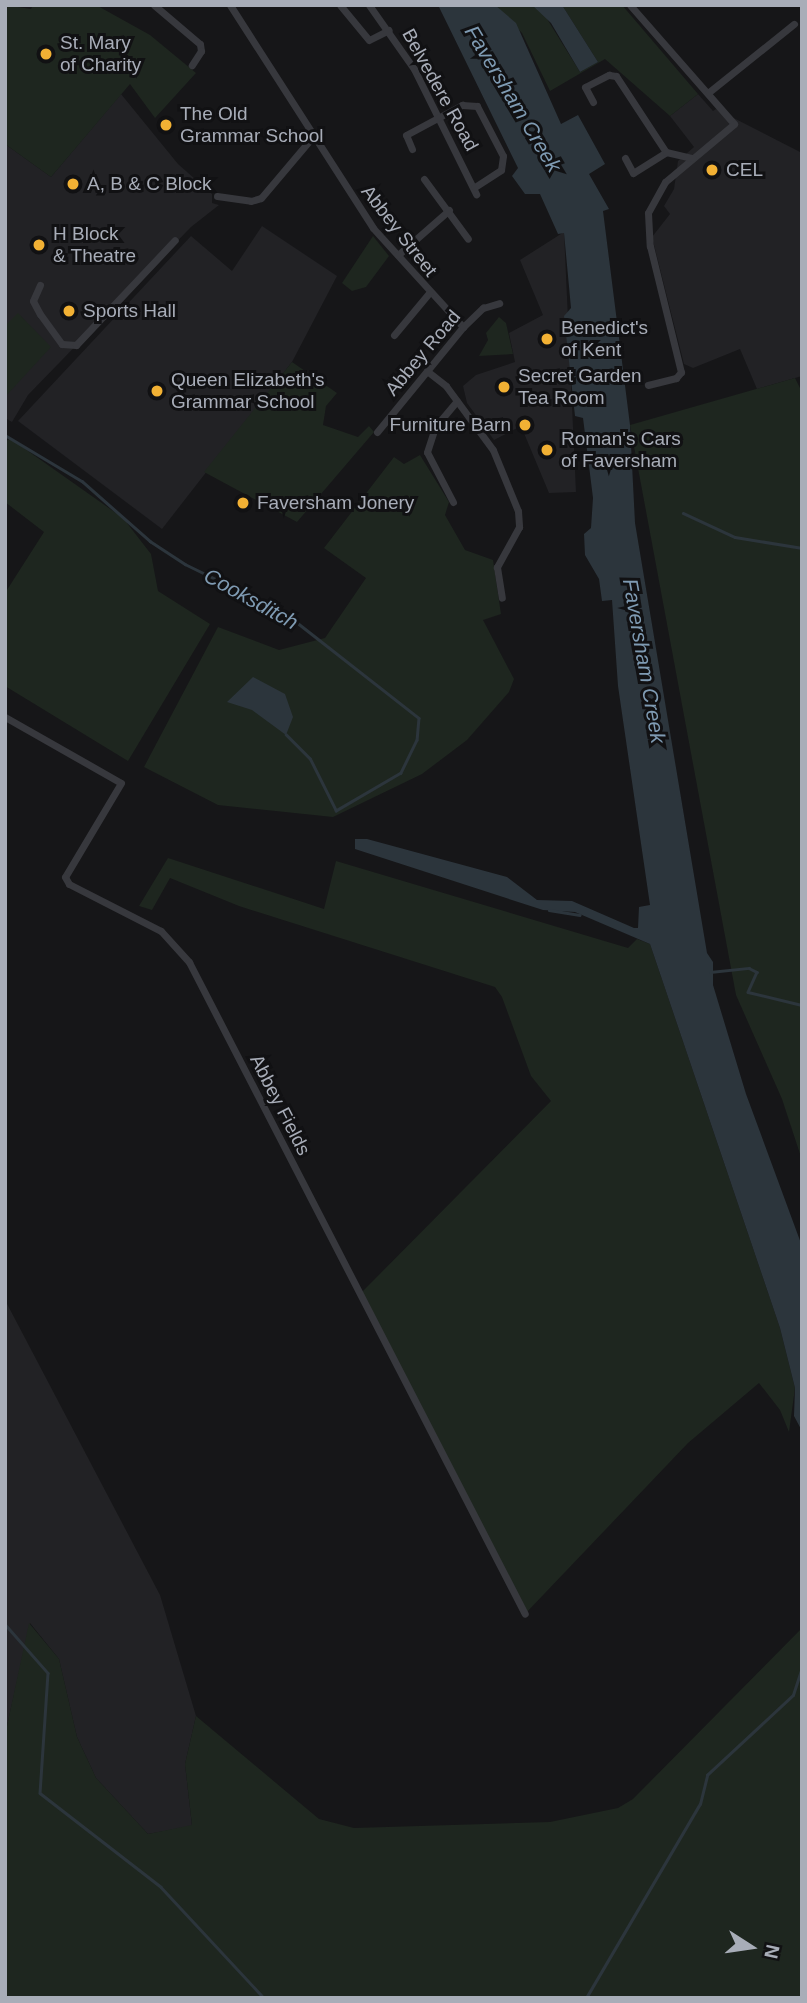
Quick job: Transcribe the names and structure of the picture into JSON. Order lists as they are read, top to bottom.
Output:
{
  "streets": {
    "street": [
      "Belvedere Road",
      "Abbey Street",
      "Abbey Road",
      "Abbey Fields"
    ]
  },
  "crossings": [
    ["Abbey Street", "Abbey Road"]
  ],
  "water": ["Faversham Creek", "Cooksditch"],
  "places": [
    "St. Mary of Charity",
    "The Old Grammar School",
    "CEL",
    "A, B & C Block",
    "H Block & Theatre",
    "Sports Hall",
    "Benedict's of Kent",
    "Secret Garden Tea Room",
    "Queen Elizabeth's Grammar School",
    "Furniture Barn",
    "Roman's Cars of Faversham",
    "Faversham Jonery"
  ],
  "north": "right"
}
